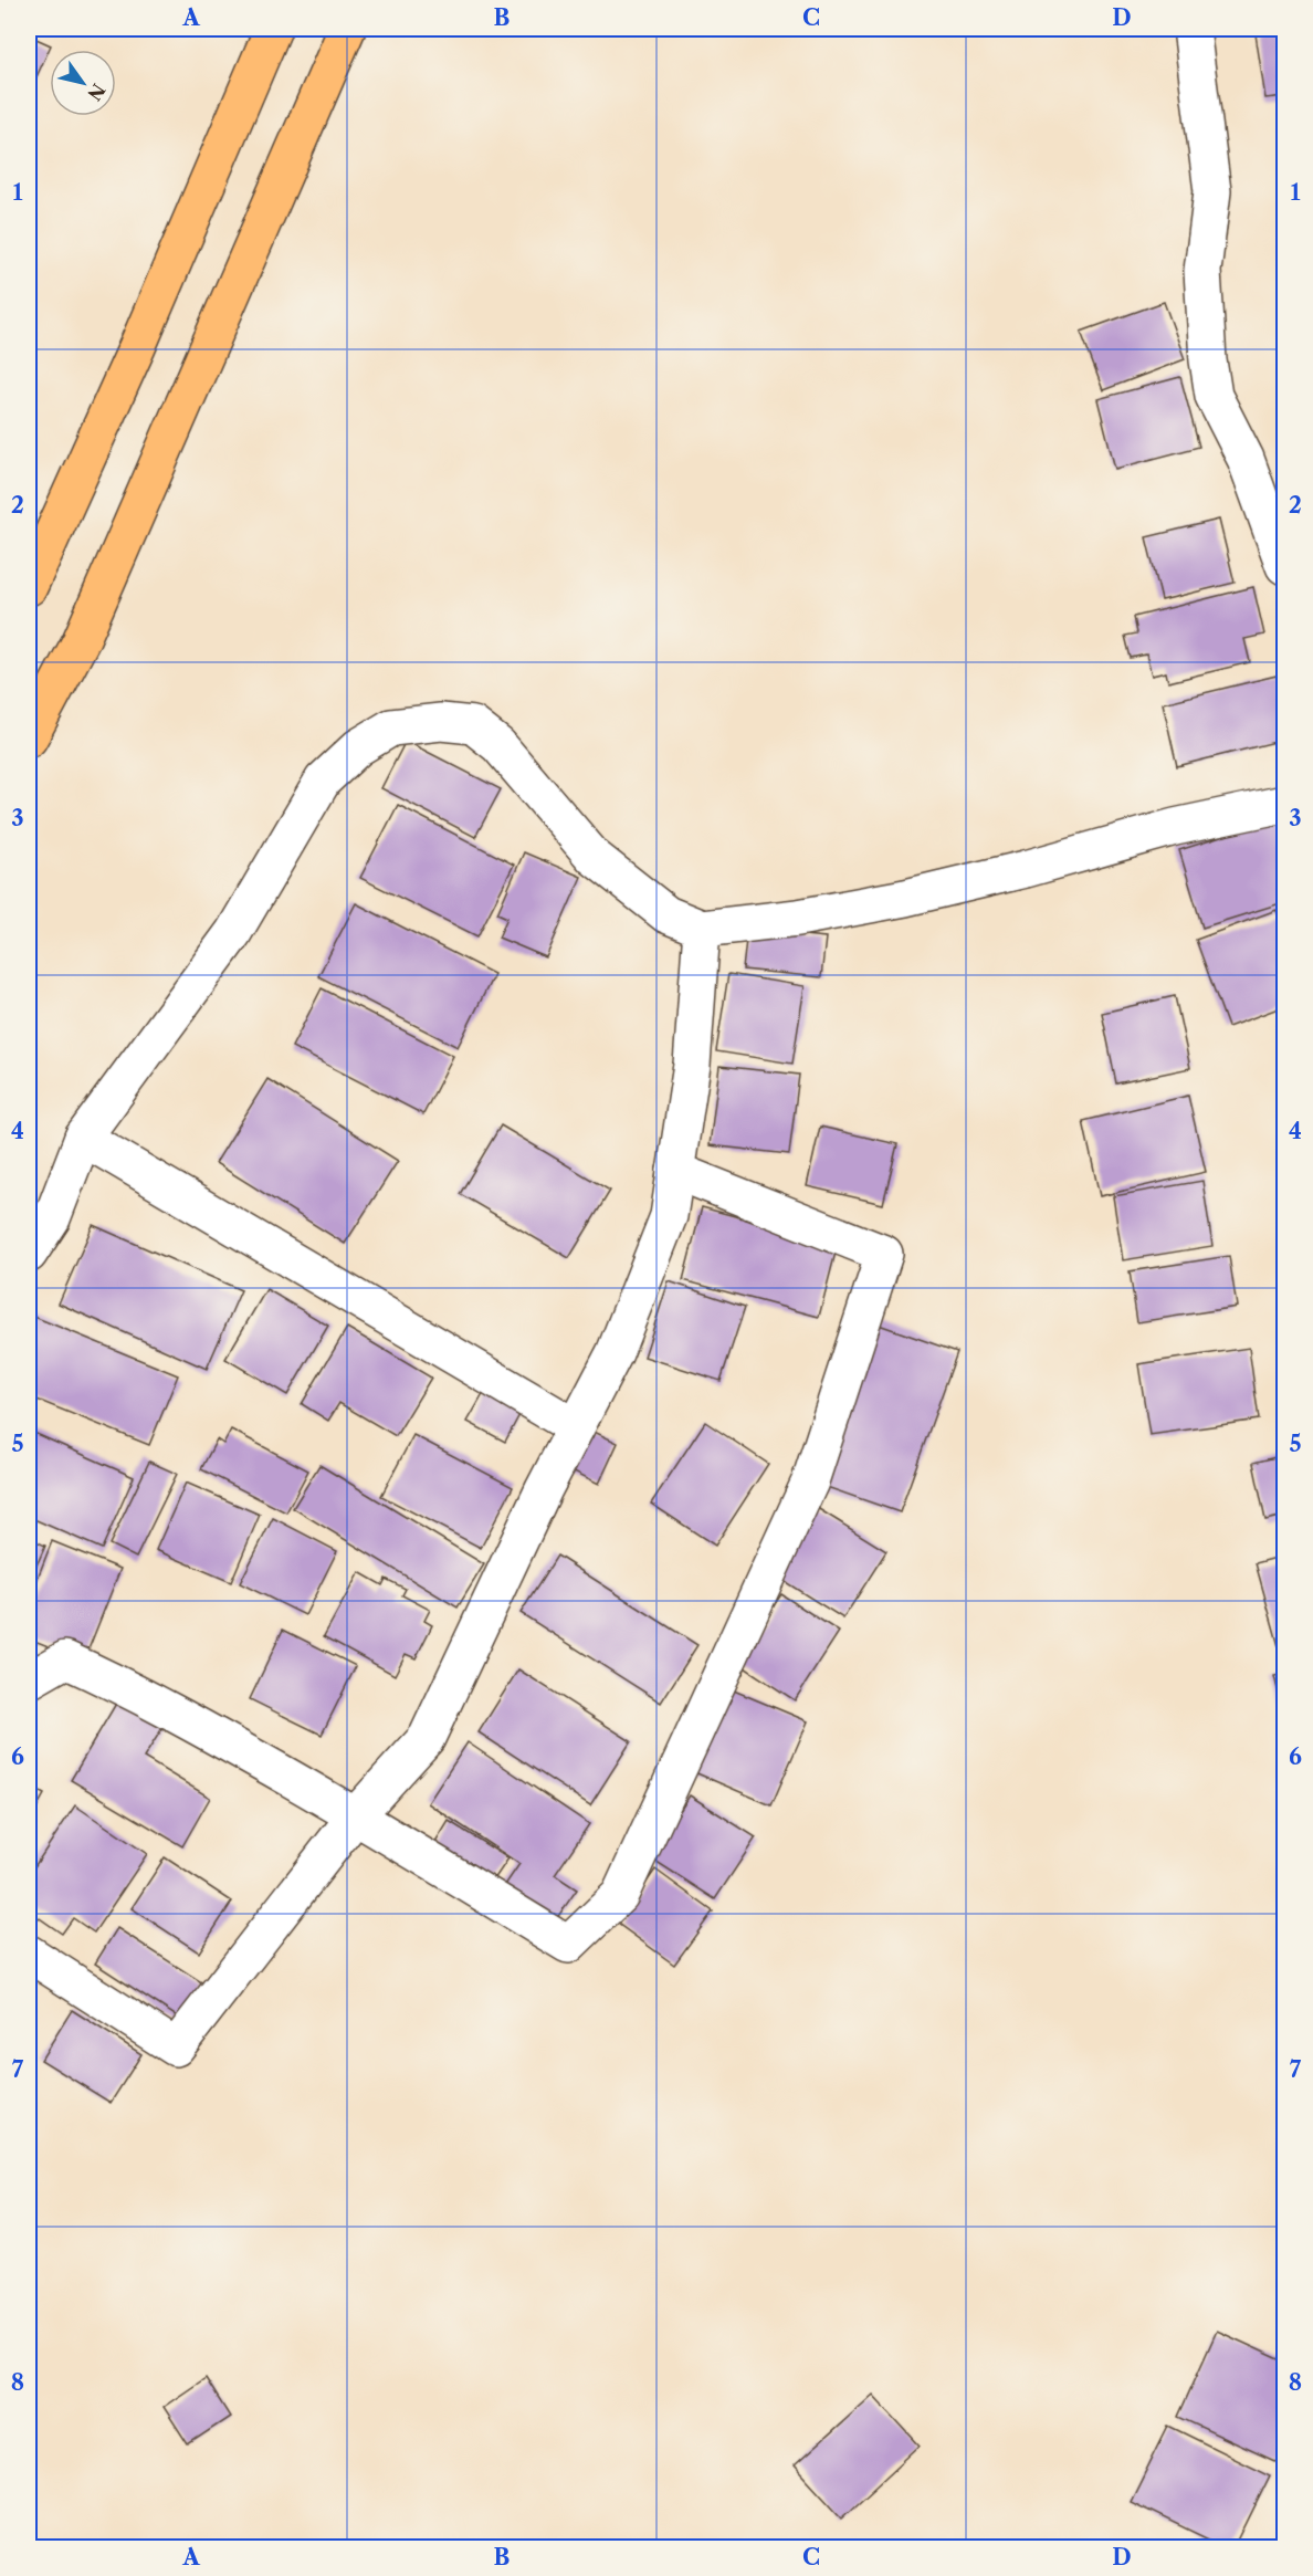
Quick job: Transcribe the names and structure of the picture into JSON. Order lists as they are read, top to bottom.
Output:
{
  "north": "bottom right",
  "grid": {
    "columns": [
      "A",
      "B",
      "C",
      "D"
    ],
    "rows": [
      "1",
      "2",
      "3",
      "4",
      "5",
      "6",
      "7",
      "8"
    ]
  }
}
